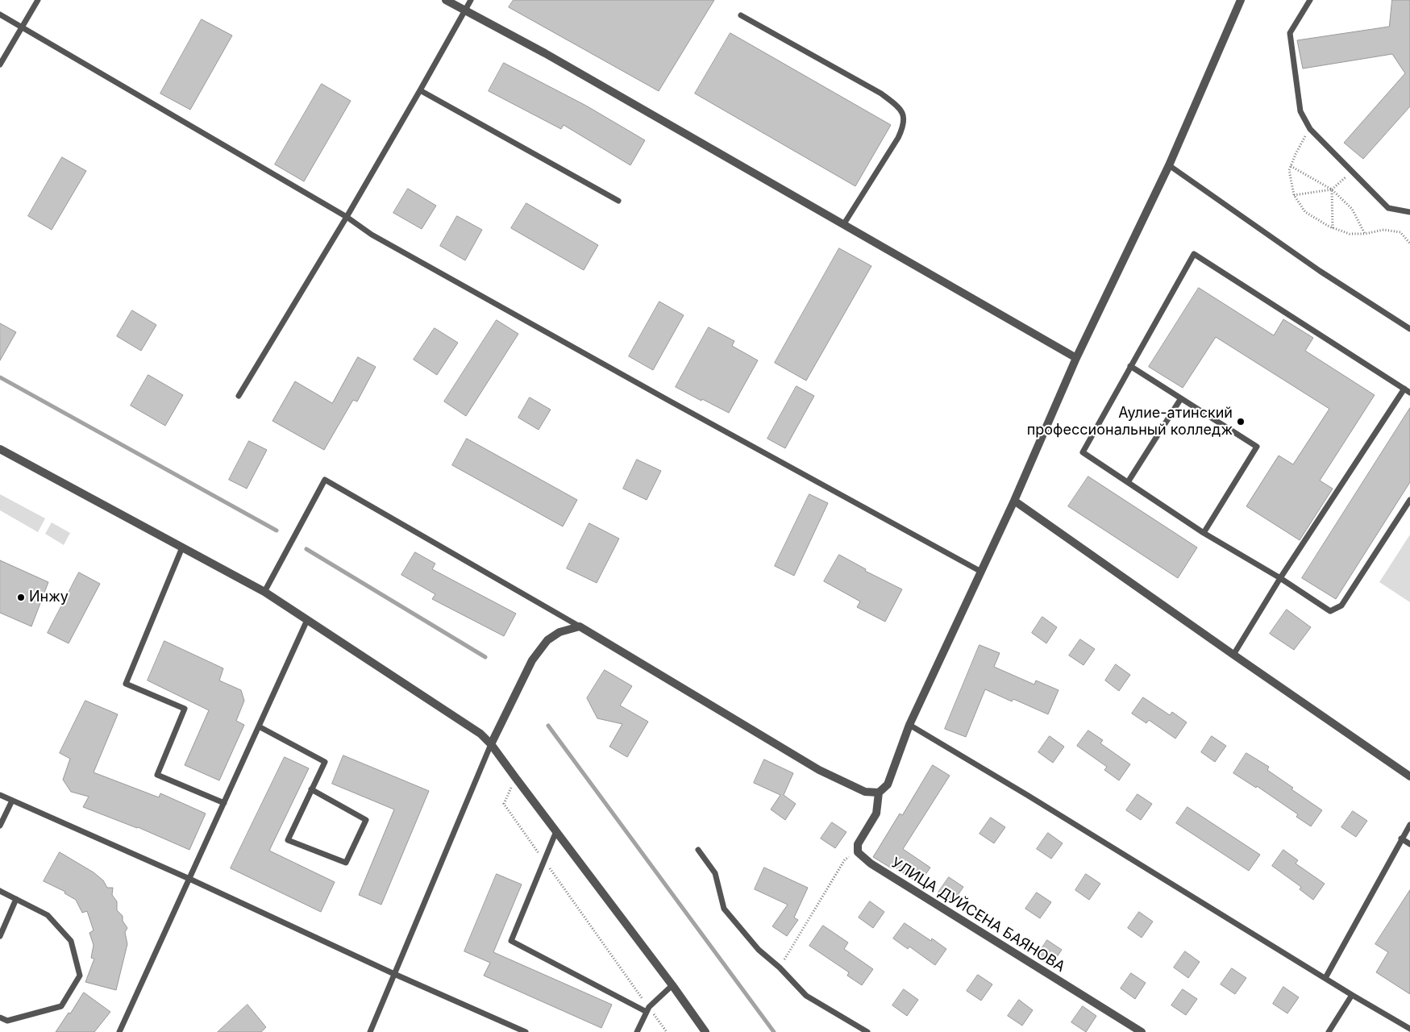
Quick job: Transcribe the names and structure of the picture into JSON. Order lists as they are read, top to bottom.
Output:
{
  "streets": {
    "street": ["УЛИЦА ДУЙСЕНА БАЯНОВА"]
  },
  "places": ["Аулие-атинский профессиональный колледж", "Инжу"]
}
